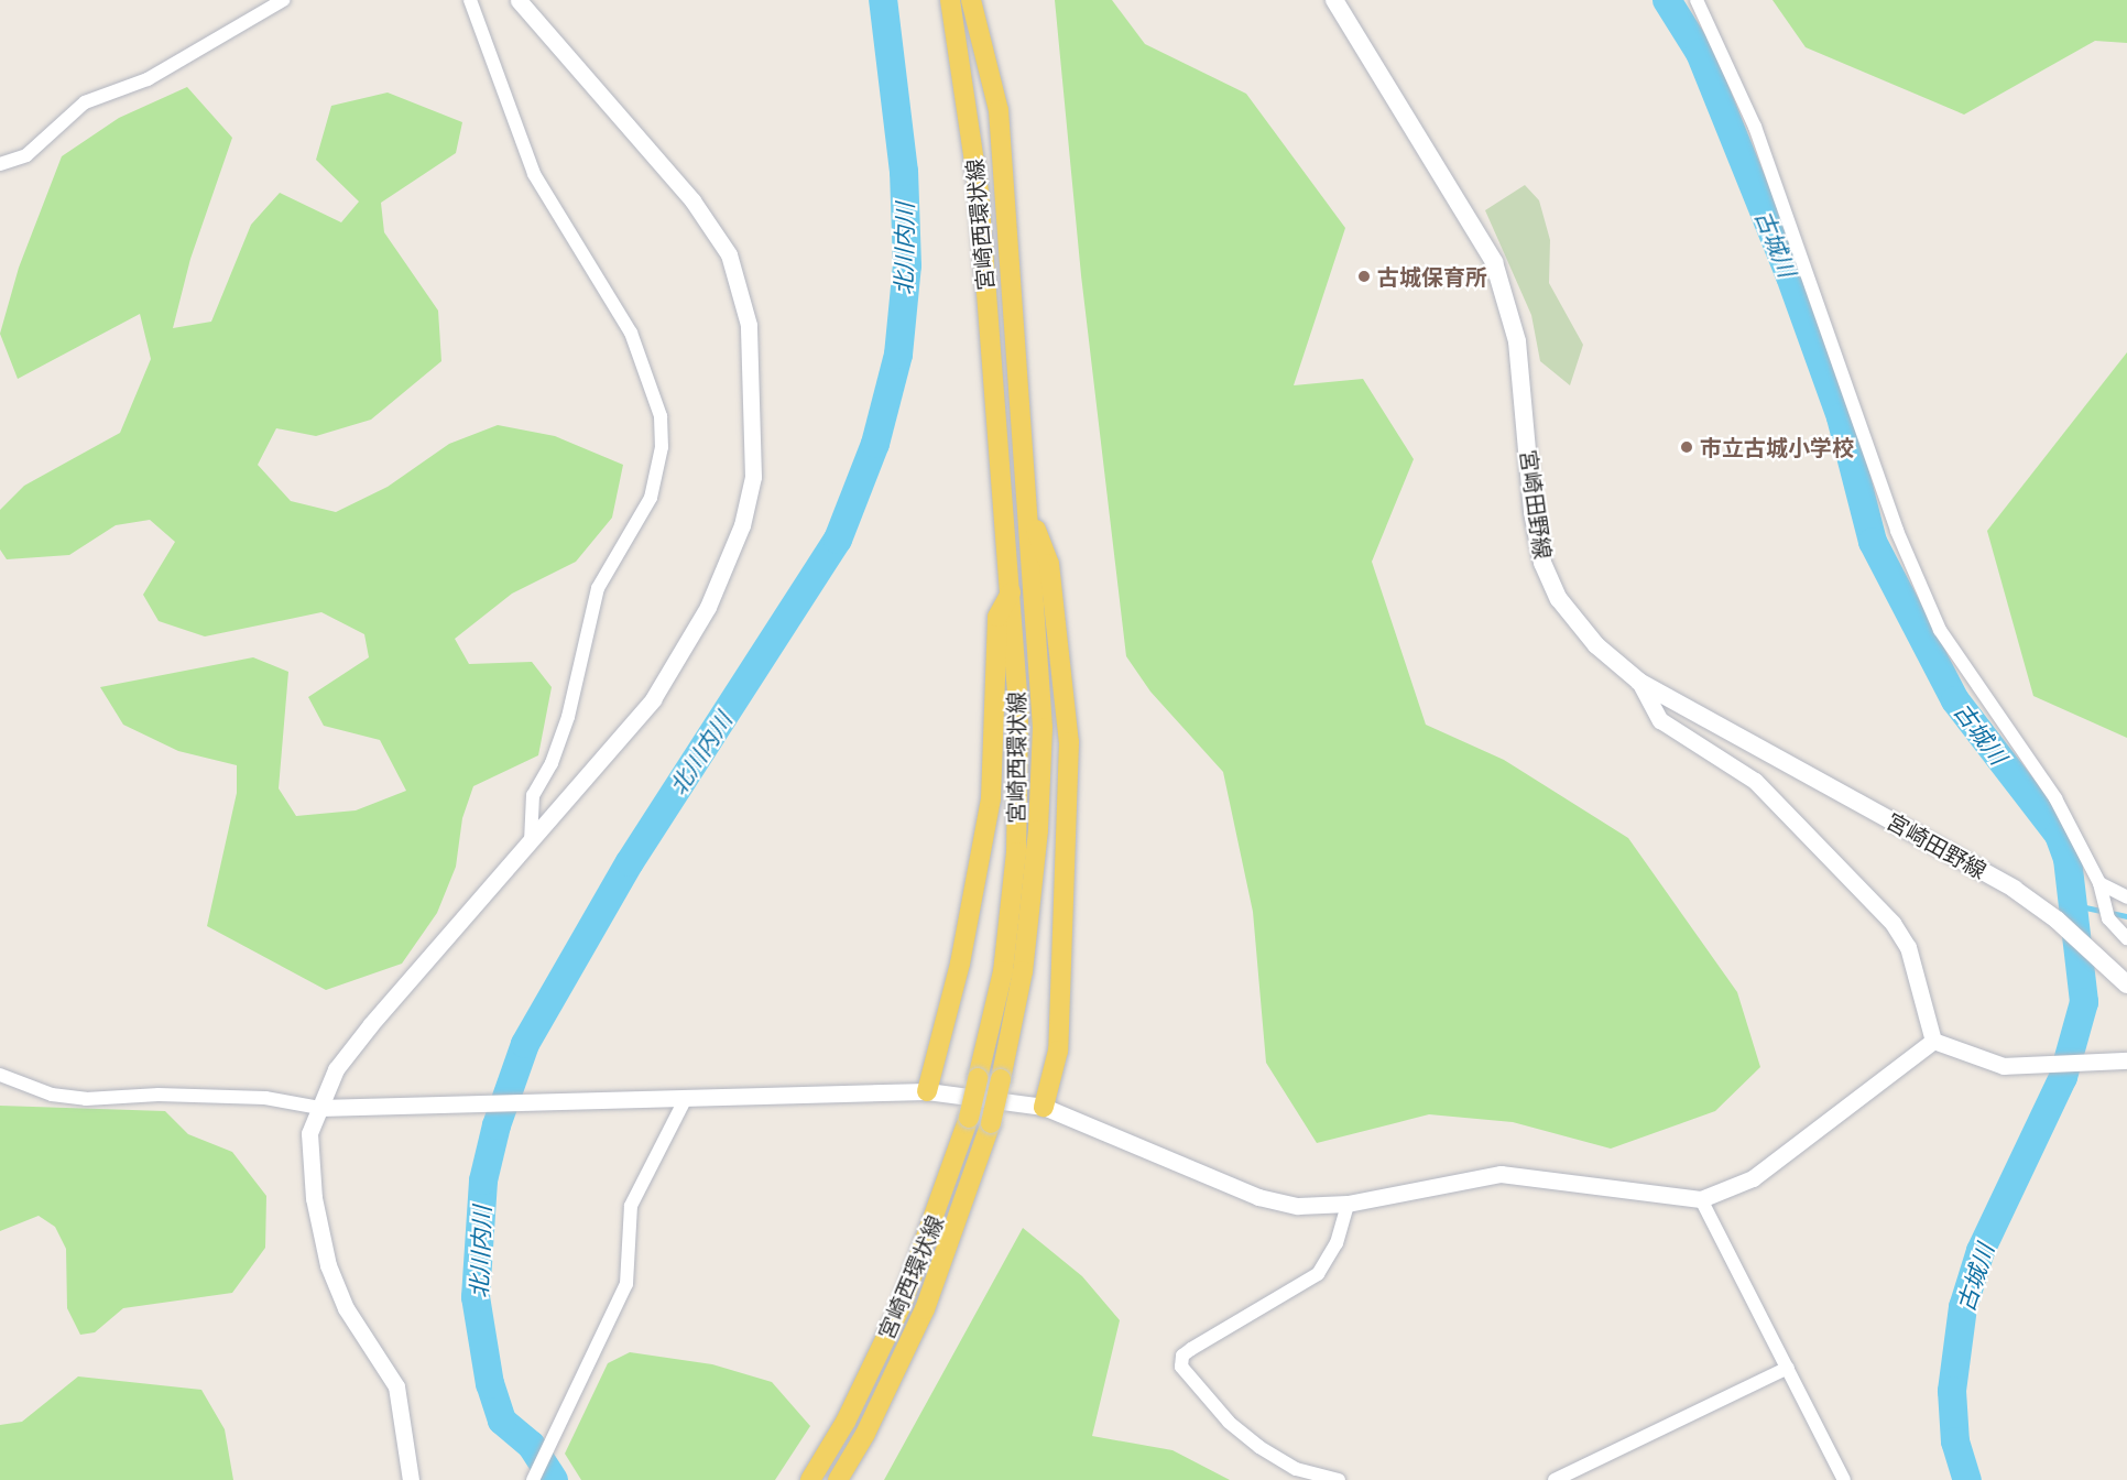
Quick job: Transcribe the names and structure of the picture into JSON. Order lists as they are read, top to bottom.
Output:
{
  "streets": {
    "main road": ["宮崎西環状線", "宮崎田野線"]
  },
  "water": ["古城川", "北川内川"],
  "places": ["古城保育所", "市立古城小学校"]
}
